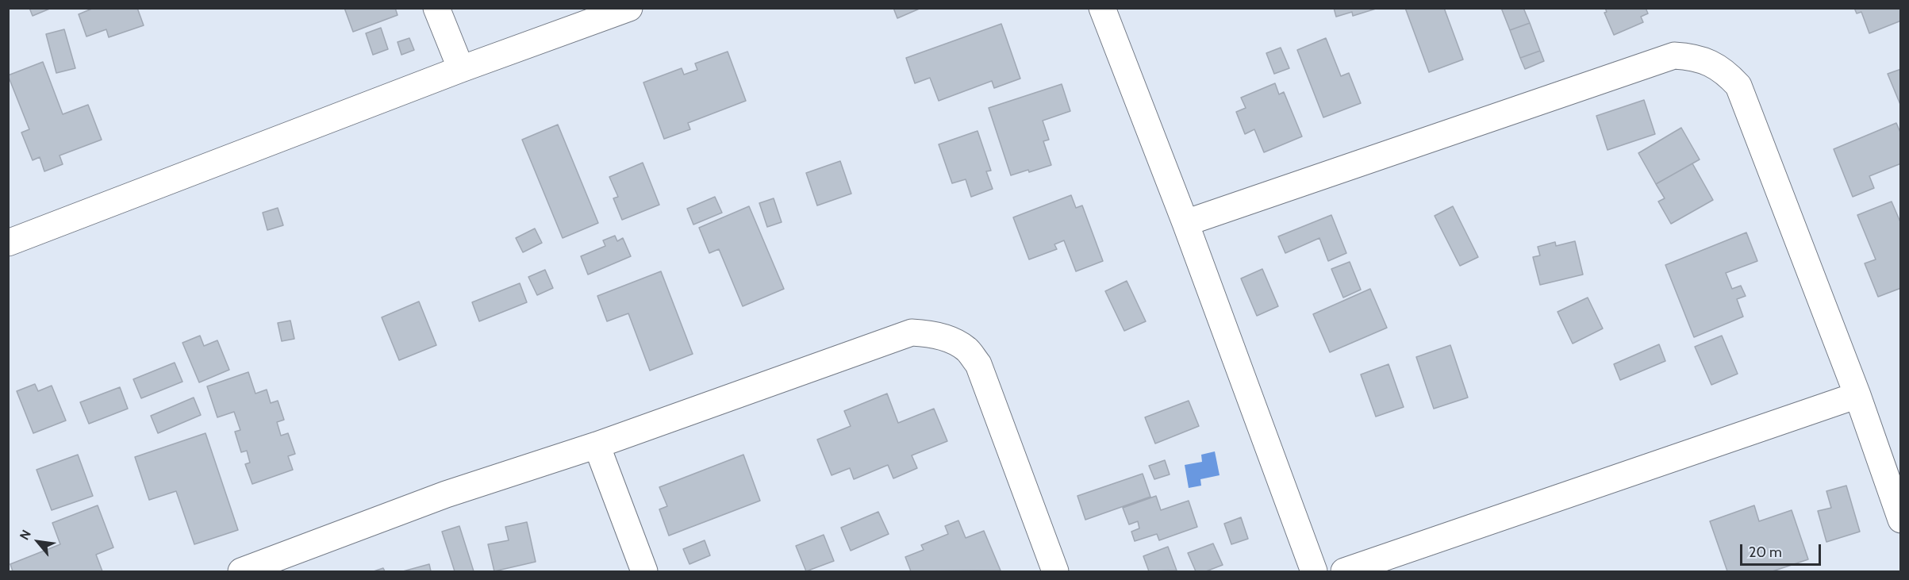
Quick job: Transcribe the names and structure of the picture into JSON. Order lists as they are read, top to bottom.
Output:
{
  "scale_bar": "20 m",
  "north": "top left"
}
